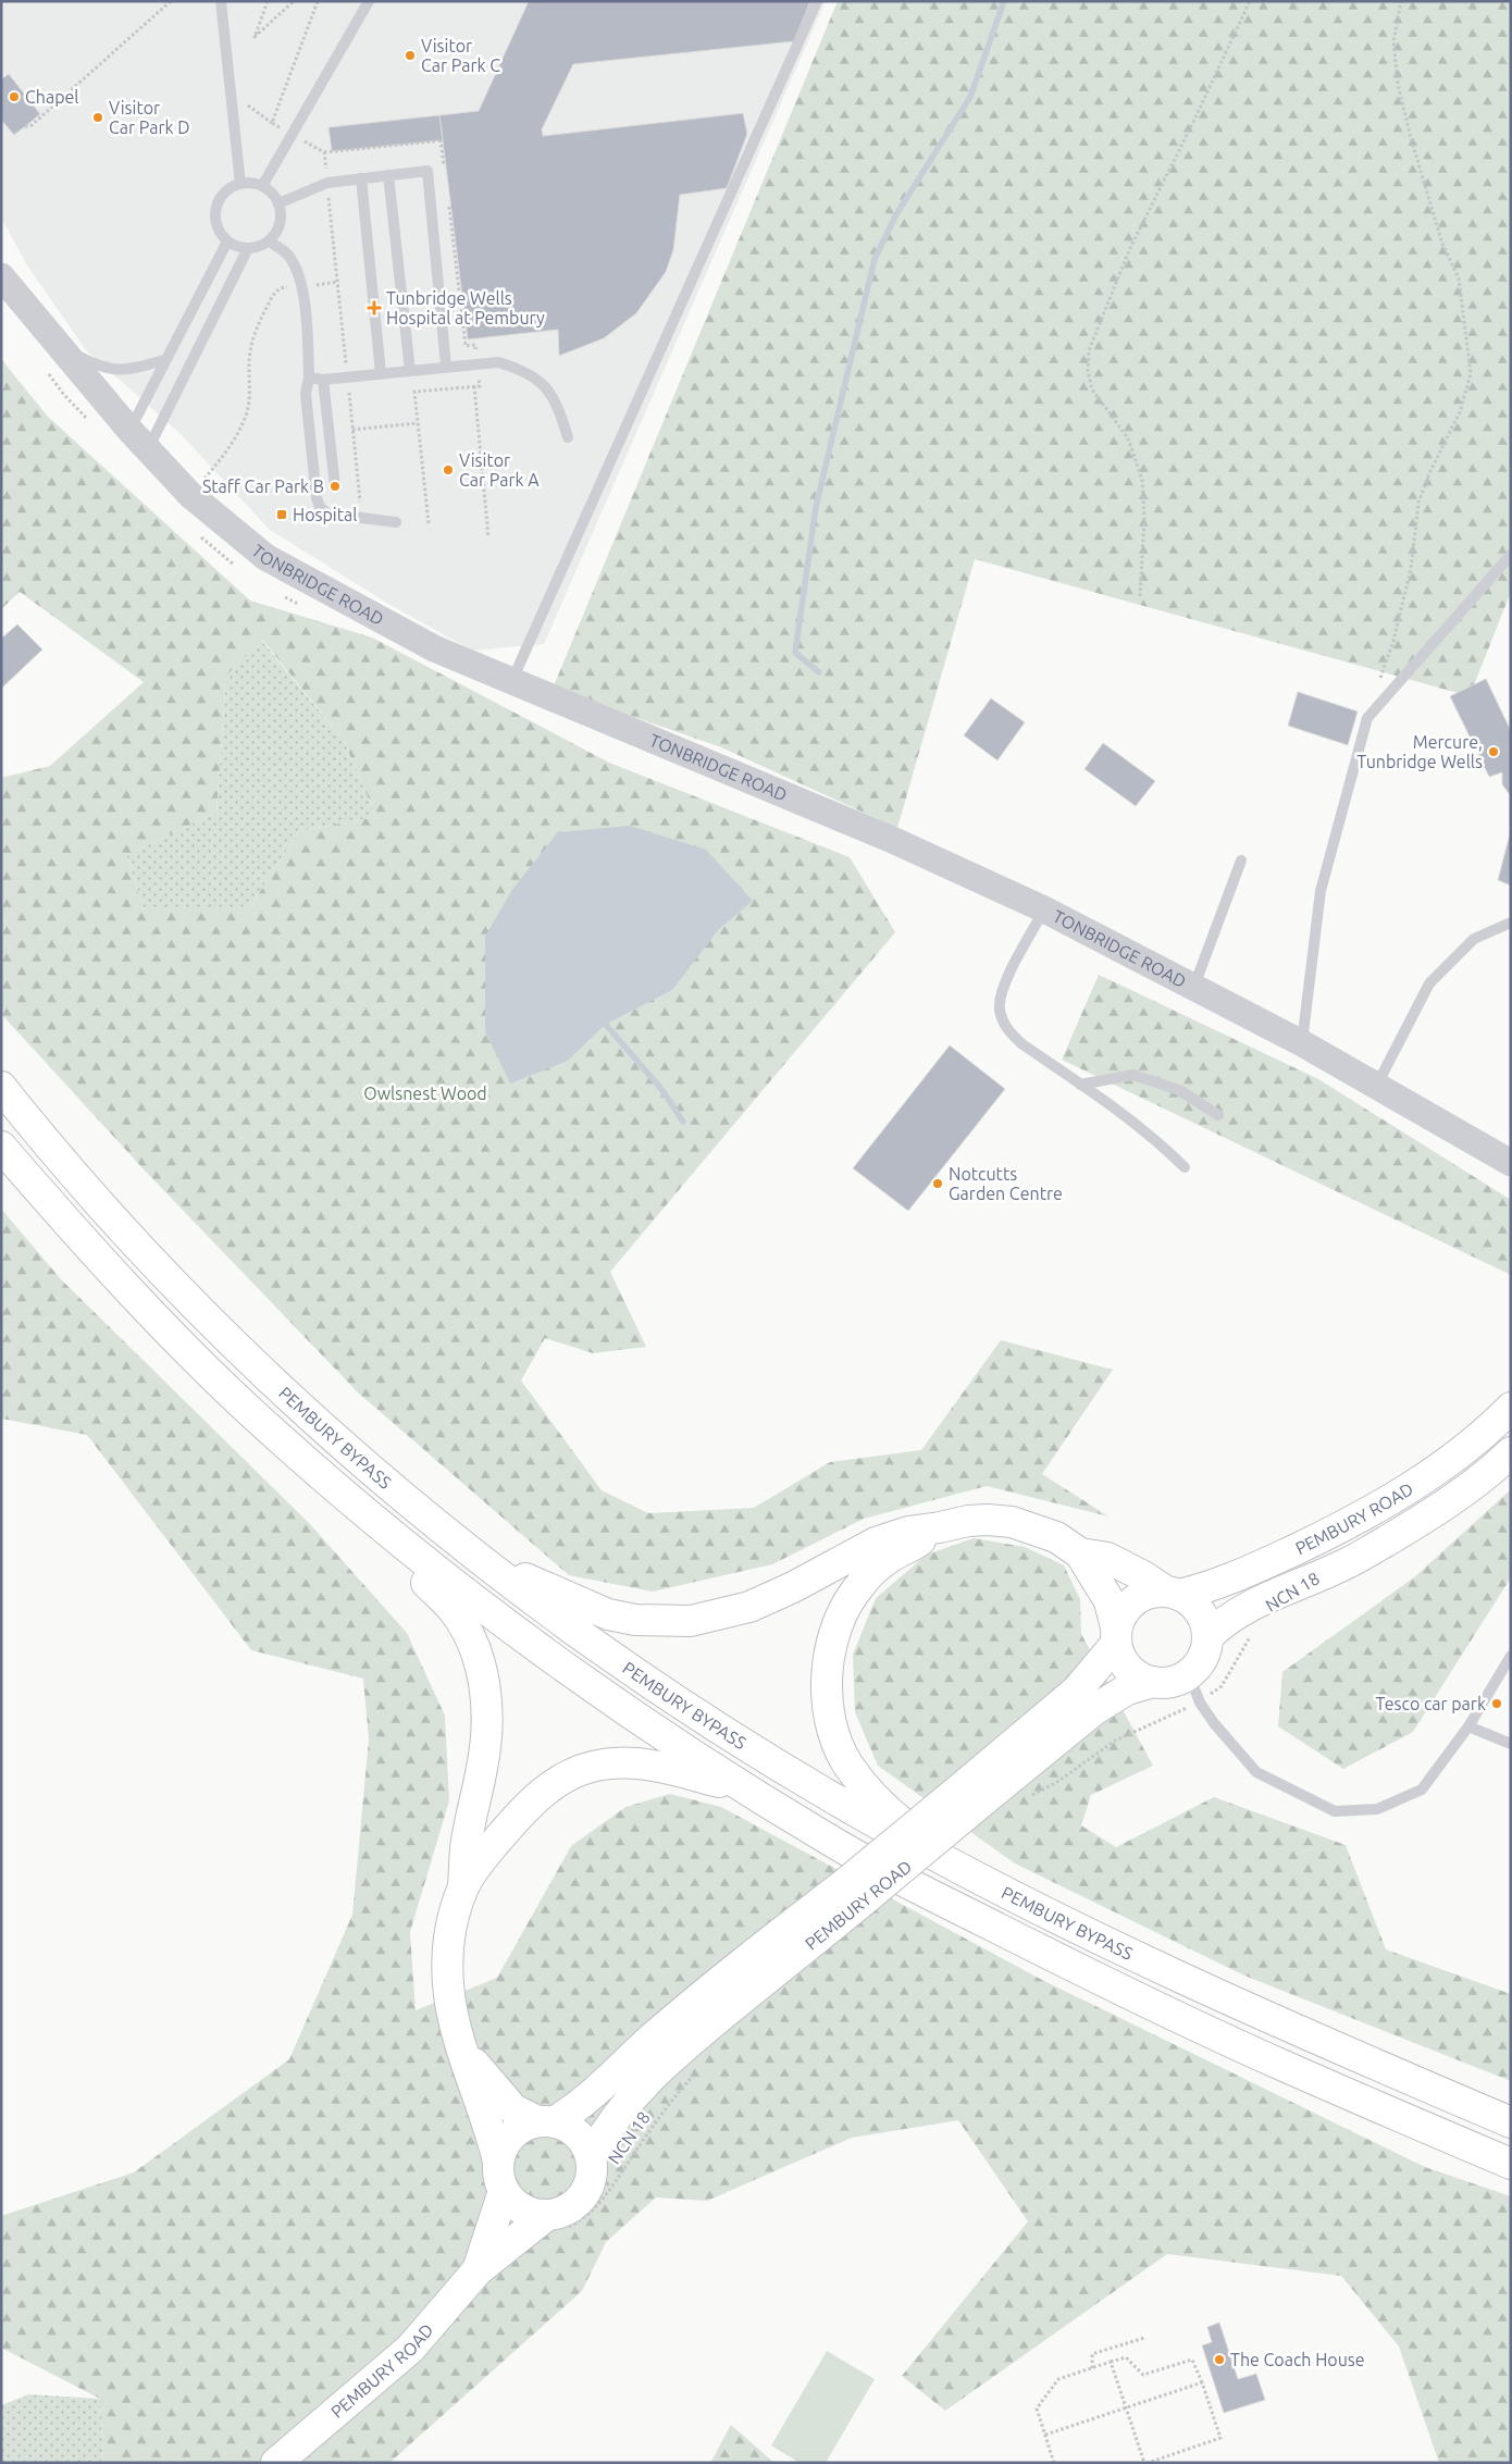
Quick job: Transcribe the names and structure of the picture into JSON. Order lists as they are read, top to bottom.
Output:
{
  "streets": {
    "main road": ["PEMBURY BYPASS", "PEMBURY ROAD"],
    "street": ["TONBRIDGE ROAD"],
    "path": ["NCN 18"]
  },
  "crossings": [
    ["PEMBURY ROAD", "NCN 18"]
  ],
  "parks": ["Owlsnest Wood"],
  "places": {
    "other": [
      "Visitor Car Park C",
      "Chapel",
      "Visitor Car Park D",
      "Visitor Car Park A",
      "Staff Car Park B",
      "Mercure, Tunbridge Wells",
      "Notcutts Garden Centre",
      "Tesco car park",
      "The Coach House"
    ],
    "health": ["Tunbridge Wells Hospital at Pembury"],
    "transit": ["Hospital"]
  }
}
